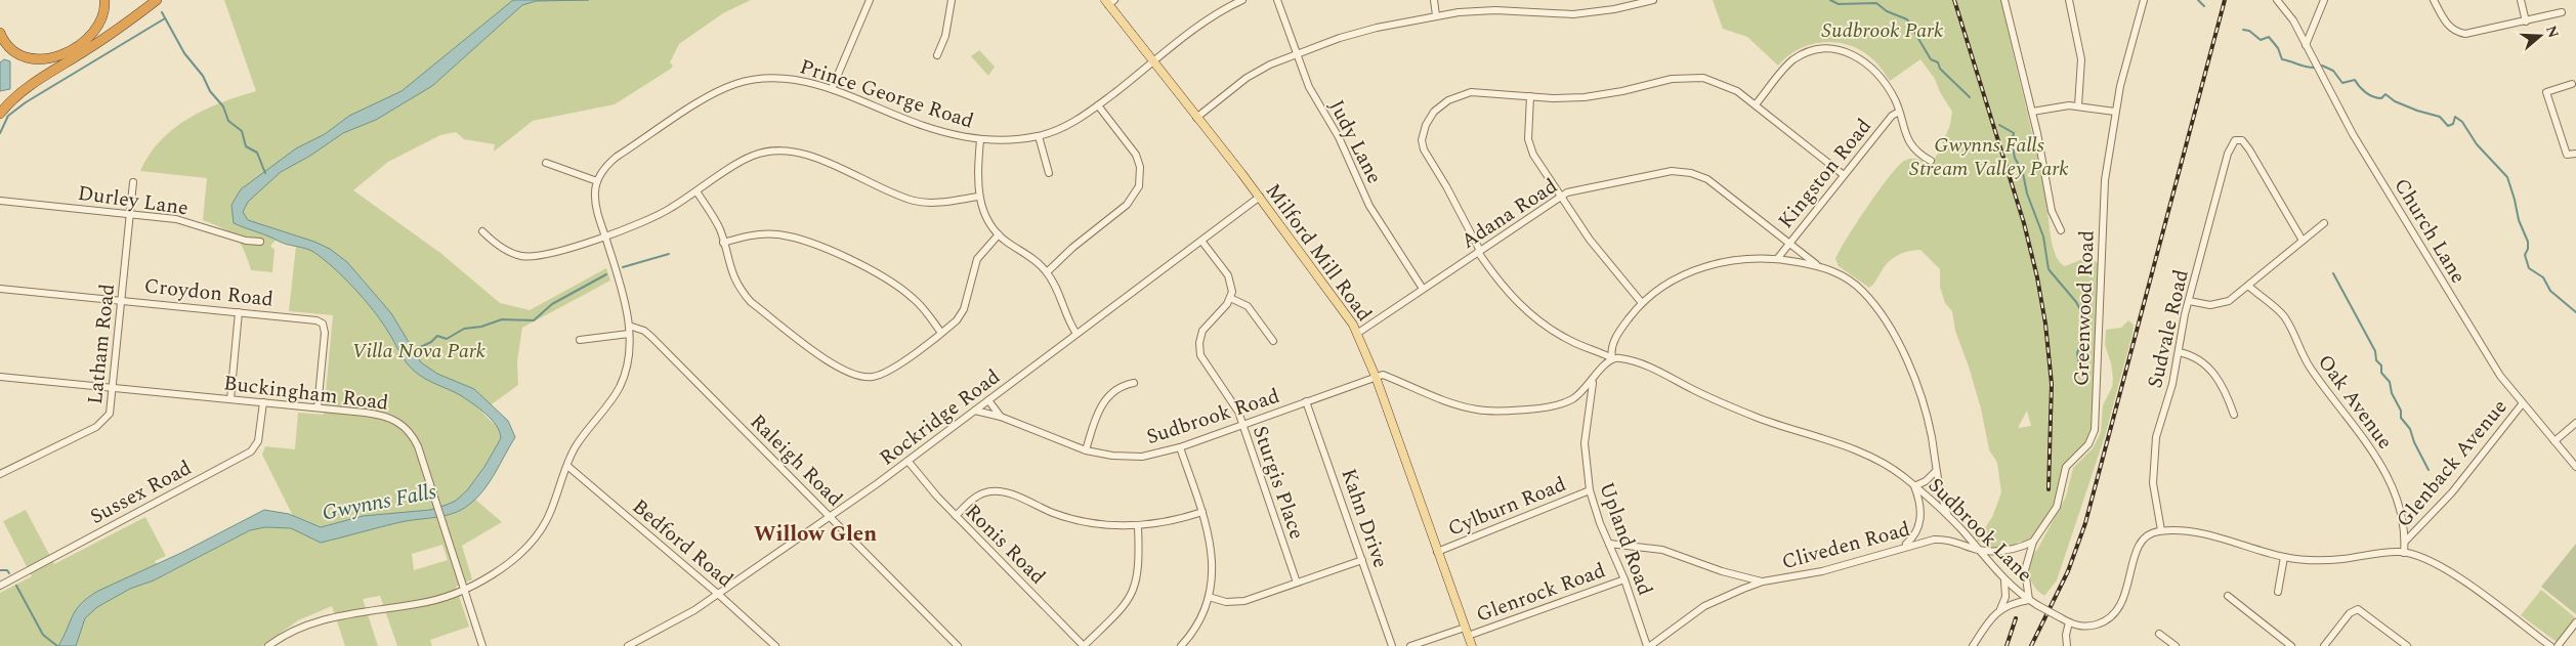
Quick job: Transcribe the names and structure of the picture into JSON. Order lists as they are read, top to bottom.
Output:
{
  "streets": {
    "main road": ["Milford Mill Road"],
    "street": [
      "Prince George Road",
      "Judy Lane",
      "Kingston Road",
      "Durley Lane",
      "Adana Road",
      "Church Lane",
      "Croydon Road",
      "Greenwood Road",
      "Sudvale Road",
      "Latham Road",
      "Buckingham Road",
      "Oak Avenue",
      "Sudbrook Road",
      "Rockridge Road",
      "Raleigh Road",
      "Glenback Avenue",
      "Sturgis Place",
      "Sussex Road",
      "Cylburn Road",
      "Kahn Drive",
      "Sudbrook Lane",
      "Upland Road",
      "Bedford Road",
      "Ronis Road",
      "Cliveden Road",
      "Glenrock Road"
    ]
  },
  "crossings": [
    ["Prince George Road", "Milford Mill Road"],
    ["Judy Lane", "Adana Road"],
    ["Kingston Road", "Adana Road"],
    ["Durley Lane", "Latham Road"],
    ["Adana Road", "Milford Mill Road"],
    ["Church Lane", "Glenback Avenue"],
    ["Milford Mill Road", "Sudbrook Road"],
    ["Milford Mill Road", "Rockridge Road"],
    ["Milford Mill Road", "Cylburn Road"],
    ["Milford Mill Road", "Glenrock Road"],
    ["Croydon Road", "Latham Road"],
    ["Croydon Road", "Buckingham Road"],
    ["Greenwood Road", "Sudbrook Lane"],
    ["Greenwood Road", "Cliveden Road"],
    ["Sudvale Road", "Sudbrook Lane"],
    ["Latham Road", "Buckingham Road"],
    ["Buckingham Road", "Sussex Road"],
    ["Oak Avenue", "Glenback Avenue"],
    ["Sudbrook Road", "Rockridge Road"],
    ["Sudbrook Road", "Sturgis Place"],
    ["Sudbrook Road", "Kahn Drive"],
    ["Rockridge Road", "Raleigh Road"],
    ["Rockridge Road", "Bedford Road"],
    ["Rockridge Road", "Ronis Road"],
    ["Cylburn Road", "Upland Road"],
    ["Sudbrook Lane", "Cliveden Road"],
    ["Upland Road", "Cliveden Road"],
    ["Upland Road", "Glenrock Road"]
  ],
  "districts": ["Willow Glen"],
  "water": ["Gwynns Falls"],
  "parks": ["Sudbrook Park", "Gwynns Falls Stream Valley Park", "Villa Nova Park"],
  "north": "right"
}
